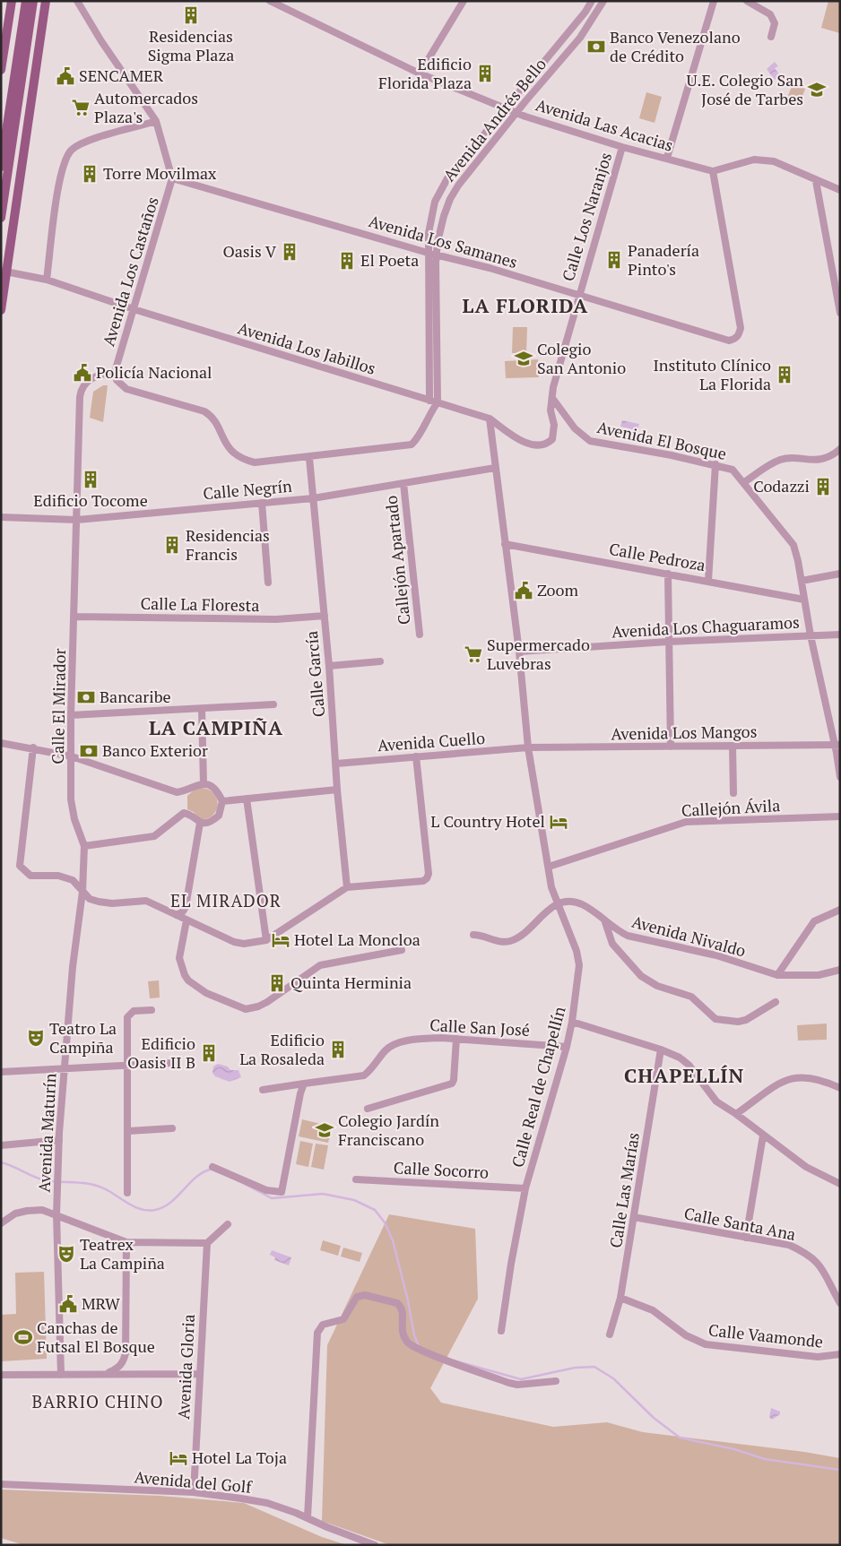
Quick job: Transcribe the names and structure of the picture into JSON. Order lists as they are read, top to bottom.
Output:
{
  "streets": {
    "street": [
      "Avenida Andrés Bello",
      "Avenida Las Acacias",
      "Calle Los Naranjos",
      "Avenida Los Samanes",
      "Avenida Los Castaños",
      "Avenida Los Jabillos",
      "Avenida El Bosque",
      "Calle Negrín",
      "Calle Pedroza",
      "Callejón Apartado",
      "Calle La Floresta",
      "Avenida Los Chaguaramos",
      "Calle García",
      "Calle El Mirador",
      "Avenida Los Mangos",
      "Avenida Cuello",
      "Callejón Ávila",
      "Avenida Nivaldo",
      "Calle San José",
      "Calle Real de Chapellín",
      "Avenida Maturín",
      "Calle Socorro",
      "Calle Las Marías",
      "Calle Santa Ana",
      "Calle Vaamonde",
      "Avenida Gloria",
      "Avenida del Golf"
    ]
  },
  "crossings": [
    ["Avenida Andrés Bello", "Avenida Las Acacias"],
    ["Avenida Andrés Bello", "Avenida Los Samanes"],
    ["Avenida Andrés Bello", "Avenida Los Jabillos"],
    ["Avenida Las Acacias", "Calle Los Naranjos"],
    ["Avenida Las Acacias", "Avenida Los Samanes"],
    ["Calle Los Naranjos", "Avenida Los Samanes"],
    ["Calle Los Naranjos", "Avenida Los Jabillos"],
    ["Calle Los Naranjos", "Avenida El Bosque"],
    ["Avenida Los Samanes", "Avenida Los Castaños"],
    ["Avenida Los Castaños", "Avenida Los Jabillos"],
    ["Avenida Los Castaños", "Calle El Mirador"],
    ["Avenida Los Jabillos", "Avenida El Bosque"],
    ["Avenida Los Jabillos", "Calle Real de Chapellín"],
    ["Avenida El Bosque", "Calle Pedroza"],
    ["Avenida El Bosque", "Avenida Los Chaguaramos"],
    ["Avenida El Bosque", "Avenida Los Mangos"],
    ["Calle Negrín", "Callejón Apartado"],
    ["Calle Negrín", "Calle García"],
    ["Calle Negrín", "Calle El Mirador"],
    ["Calle Negrín", "Calle Real de Chapellín"],
    ["Calle Pedroza", "Calle Real de Chapellín"],
    ["Calle La Floresta", "Calle García"],
    ["Calle La Floresta", "Calle El Mirador"],
    ["Avenida Los Chaguaramos", "Calle Real de Chapellín"],
    ["Calle García", "Avenida Cuello"],
    ["Calle El Mirador", "Avenida Maturín"],
    ["Avenida Los Mangos", "Avenida Cuello"],
    ["Avenida Los Mangos", "Calle Real de Chapellín"],
    ["Avenida Cuello", "Calle Real de Chapellín"],
    ["Callejón Ávila", "Calle Real de Chapellín"],
    ["Avenida Nivaldo", "Calle Real de Chapellín"],
    ["Calle San José", "Calle Real de Chapellín"],
    ["Calle Real de Chapellín", "Calle Socorro"],
    ["Calle Las Marías", "Calle Santa Ana"],
    ["Calle Las Marías", "Calle Vaamonde"],
    ["Avenida Gloria", "Avenida del Golf"]
  ],
  "districts": [
    "LA FLORIDA",
    "LA CAMPIÑA",
    "EL MIRADOR",
    "CHAPELLÍN",
    "BARRIO CHINO"
  ],
  "places": {
    "building": [
      "Residencias Sigma Plaza",
      "Edificio Florida Plaza",
      "Torre Movilmax",
      "Oasis V",
      "Panadería Pinto's",
      "El Poeta",
      "Instituto Clínico La Florida",
      "Edificio Tocome",
      "Codazzi",
      "Residencias Francis",
      "Quinta Herminia",
      "Edificio La Rosaleda",
      "Edificio Oasis II B"
    ],
    "bank": ["Banco Venezolano de Crédito", "Bancaribe", "Banco Exterior"],
    "public building": [
      "SENCAMER",
      "Policía Nacional",
      "Zoom",
      "MRW"
    ],
    "school or university": ["U.E. Colegio San José de Tarbes", "Colegio San Antonio", "Colegio Jardín Franciscano"],
    "supermarket": ["Automercados Plaza's", "Supermercado Luvebras"],
    "hotel": ["L Country Hotel", "Hotel La Moncloa", "Hotel La Toja"],
    "theatre": ["Teatro La Campiña", "Teatrex La Campiña"],
    "sports": ["Canchas de Futsal El Bosque"]
  }
}
